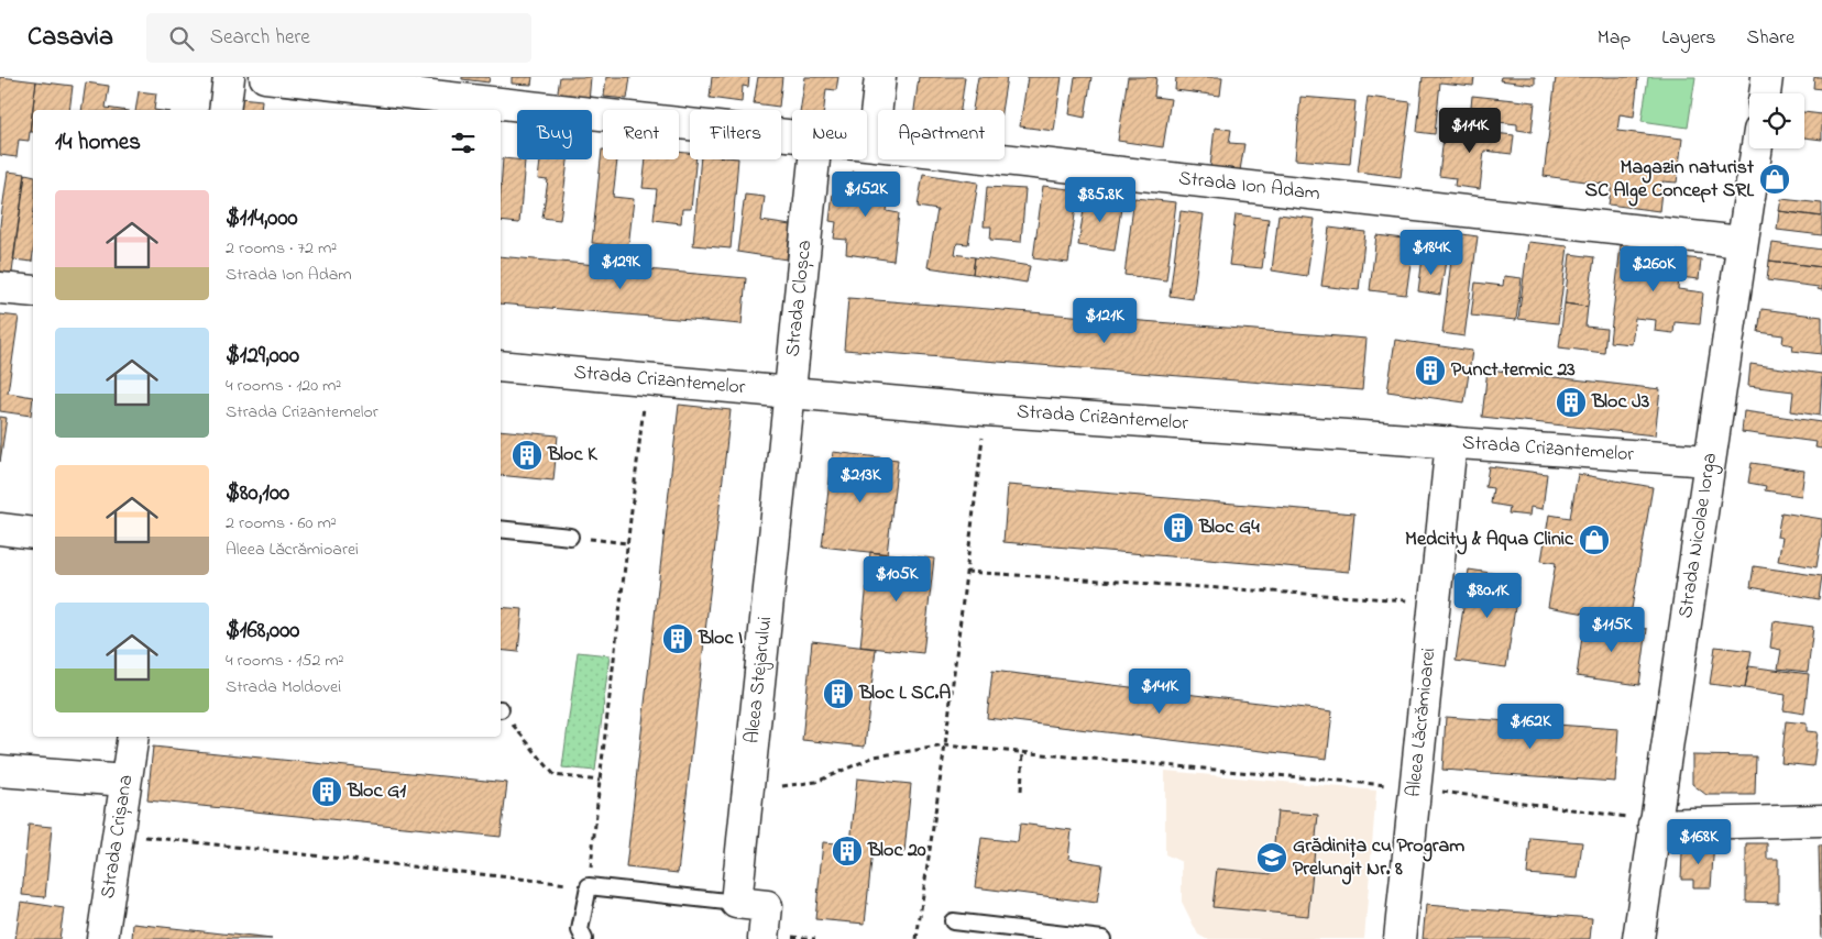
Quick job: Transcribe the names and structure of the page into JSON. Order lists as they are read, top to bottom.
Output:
{
  "streets": {
    "street": [
      "Strada Ion Adam",
      "Strada Cloșca",
      "Strada Crizantemelor",
      "Strada Nicolae Iorga",
      "Aleea Stejarului",
      "Aleea Lăcrămioarei",
      "Strada Crișana"
    ]
  },
  "crossings": [
    ["Strada Ion Adam", "Strada Nicolae Iorga"],
    ["Strada Cloșca", "Strada Crizantemelor"],
    ["Strada Cloșca", "Aleea Stejarului"],
    ["Strada Crizantemelor", "Strada Nicolae Iorga"],
    ["Strada Crizantemelor", "Aleea Stejarului"],
    ["Strada Crizantemelor", "Aleea Lăcrămioarei"]
  ],
  "places": {
    "shop": ["Magazin naturist SC Alge Concept SRL", "Medcity & Aqua Clinic"],
    "building": [
      "Punct termic 23",
      "Bloc J3",
      "Bloc K",
      "Bloc G4",
      "Bloc I",
      "Bloc L SC.A",
      "Bloc G1",
      "Bloc 20"
    ],
    "school or university": ["Grădinița cu Program Prelungit Nr. 8"]
  },
  "page": {
    "header": "Casavia",
    "search": "Search here",
    "nav": ["Map", "Layers", "Share"],
    "price": [
      "$114K",
      "$152K",
      "$85.8K",
      "$184K",
      "$129K",
      "$260K",
      "$121K",
      "$213K",
      "$105K",
      "$80.1K",
      "$115K",
      "$141K",
      "$162K",
      "$168K"
    ],
    "chip": [
      "Buy",
      "Rent",
      "Filters",
      "New",
      "Apartment"
    ],
    "heading": "14 homes",
    "list": [
      {
        "name": "$114,000",
        "note": "2 rooms · 72 m² · Strada Ion Adam"
      },
      {
        "name": "$129,000",
        "note": "4 rooms · 120 m² · Strada Crizantemelor"
      },
      {
        "name": "$80,100",
        "note": "2 rooms · 60 m² · Aleea Lăcrămioarei"
      },
      {
        "name": "$168,000",
        "note": "4 rooms · 152 m² · Strada Moldovei"
      }
    ]
  }
}
